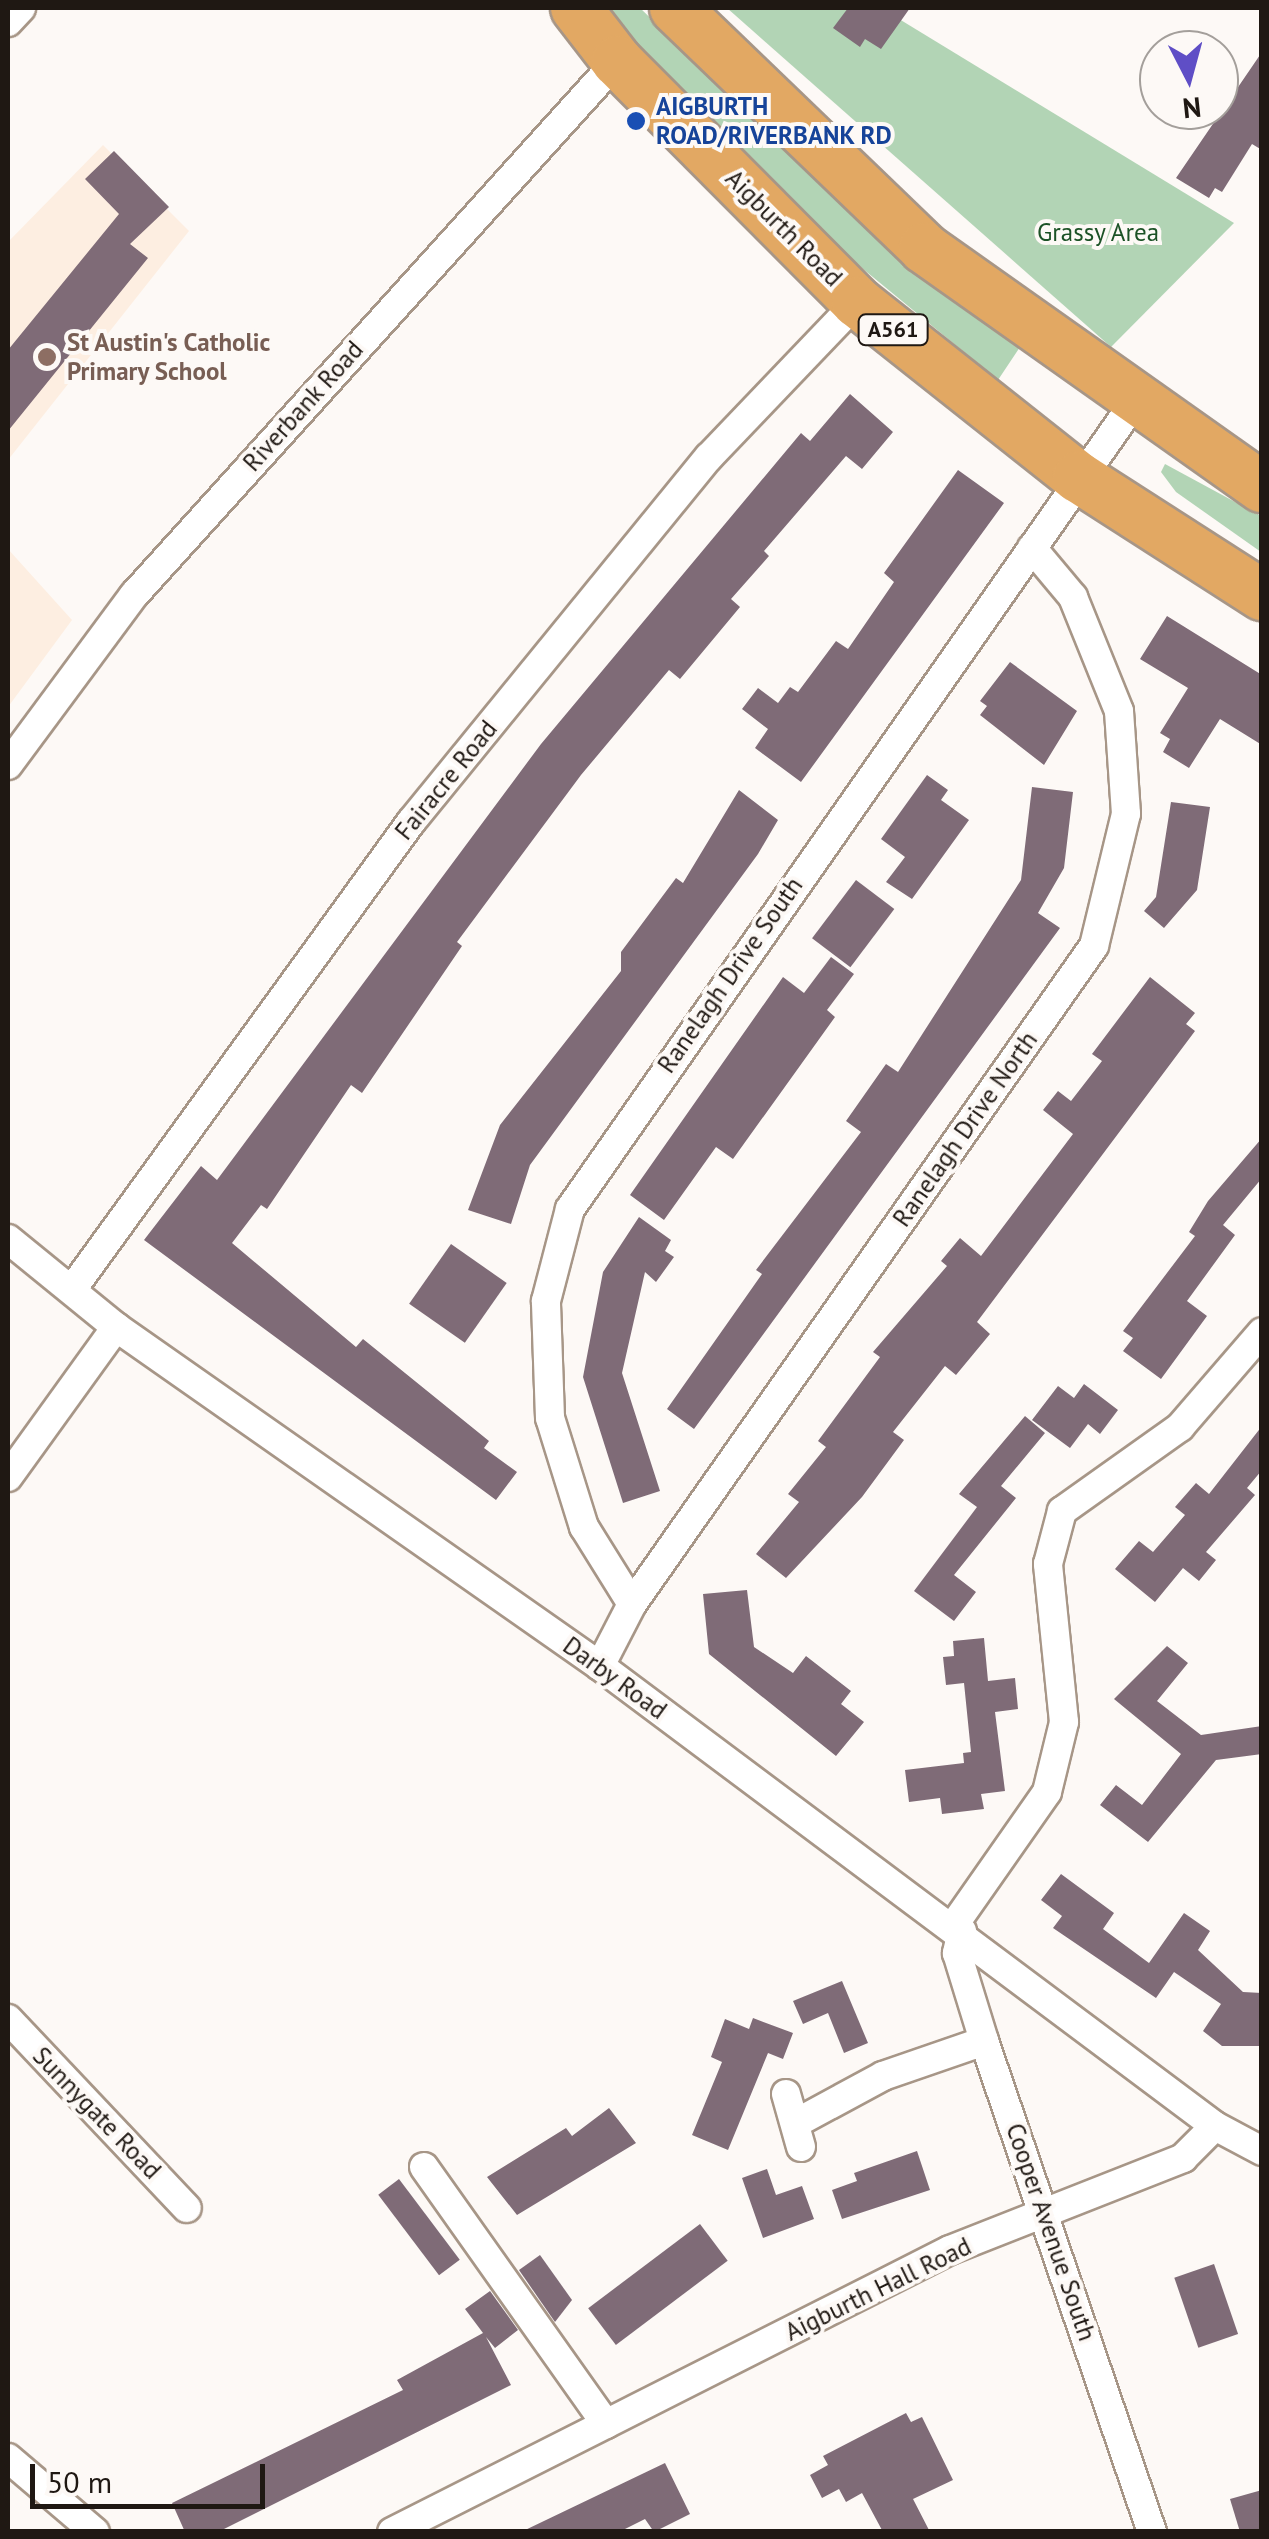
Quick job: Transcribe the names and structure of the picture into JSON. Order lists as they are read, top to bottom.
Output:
{
  "streets": {
    "highway": ["Aigburth Road", "A561"],
    "street": [
      "Riverbank Road",
      "Fairacre Road",
      "Ranelagh Drive South",
      "Ranelagh Drive North",
      "Darby Road",
      "Sunnygate Road",
      "Cooper Avenue South",
      "Aigburth Hall Road"
    ]
  },
  "crossings": [
    ["Aigburth Road", "Riverbank Road"],
    ["Aigburth Road", "Fairacre Road"],
    ["Aigburth Road", "Ranelagh Drive South"],
    ["Fairacre Road", "Darby Road"],
    ["Ranelagh Drive South", "Ranelagh Drive North"],
    ["Ranelagh Drive North", "Darby Road"],
    ["Darby Road", "Cooper Avenue South"],
    ["Darby Road", "Aigburth Hall Road"],
    ["Cooper Avenue South", "Aigburth Hall Road"]
  ],
  "parks": ["Grassy Area"],
  "places": ["AIGBURTH ROAD/RIVERBANK RD", "St Austin's Catholic Primary School"],
  "scale_bar": "50 m",
  "north": "bottom"
}
